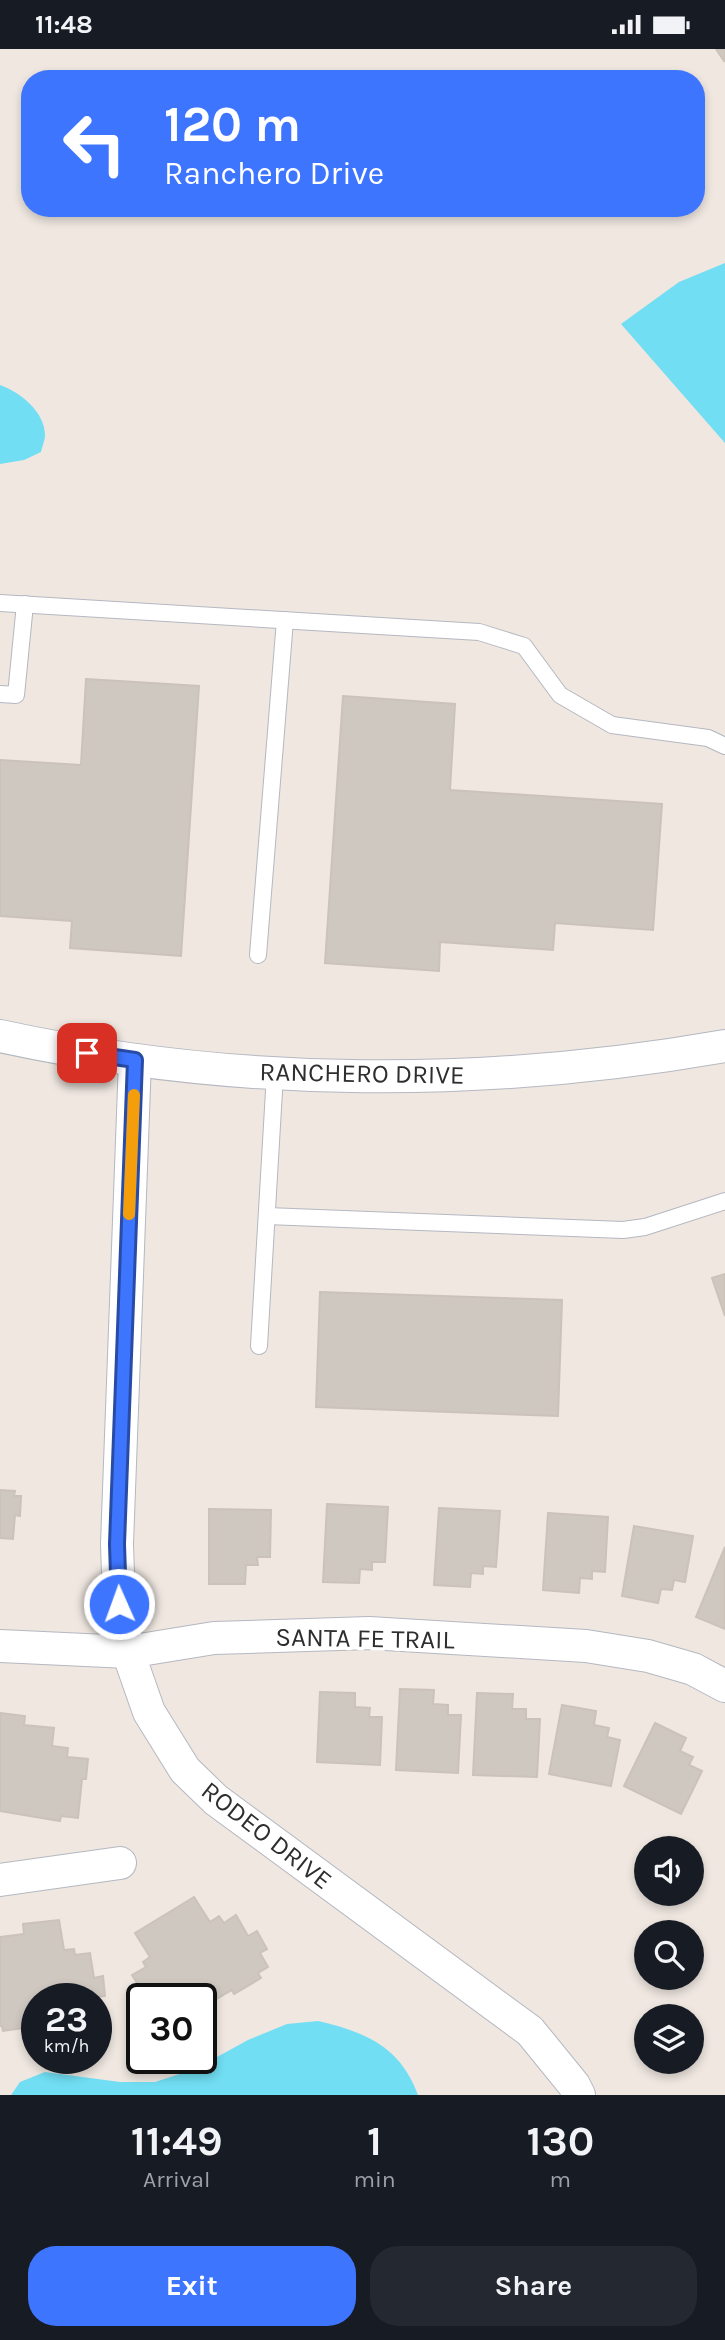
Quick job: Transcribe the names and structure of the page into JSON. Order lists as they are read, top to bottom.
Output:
{
  "streets": {
    "street": ["RANCHERO DRIVE", "SANTA FE TRAIL", "RODEO DRIVE"]
  },
  "crossings": [
    ["RANCHERO DRIVE", "RODEO DRIVE"],
    ["SANTA FE TRAIL", "RODEO DRIVE"]
  ],
  "page": {
    "status": "11:48",
    "turn": ["120 m", "Ranchero Drive"],
    "speed": "23 km/h",
    "limit": "30",
    "eta": [
      "11:49",
      "Arrival",
      "1",
      "min",
      "130",
      "m"
    ],
    "buttons": ["Exit", "Share"]
  }
}
